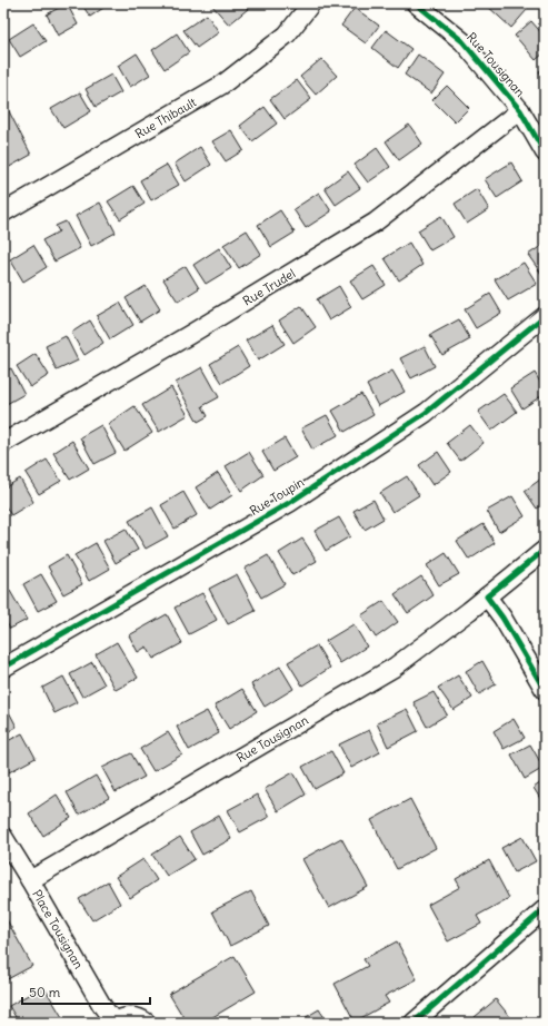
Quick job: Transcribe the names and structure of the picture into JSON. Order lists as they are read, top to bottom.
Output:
{
  "streets": {
    "street": [
      "Rue Tousignan",
      "Rue Thibault",
      "Rue Trudel",
      "Rue Toupin",
      "Place Tousignan"
    ]
  },
  "crossings": [
    ["Rue Tousignan", "Rue Trudel"],
    ["Rue Tousignan", "Place Tousignan"]
  ],
  "scale_bar": "50 m"
}
